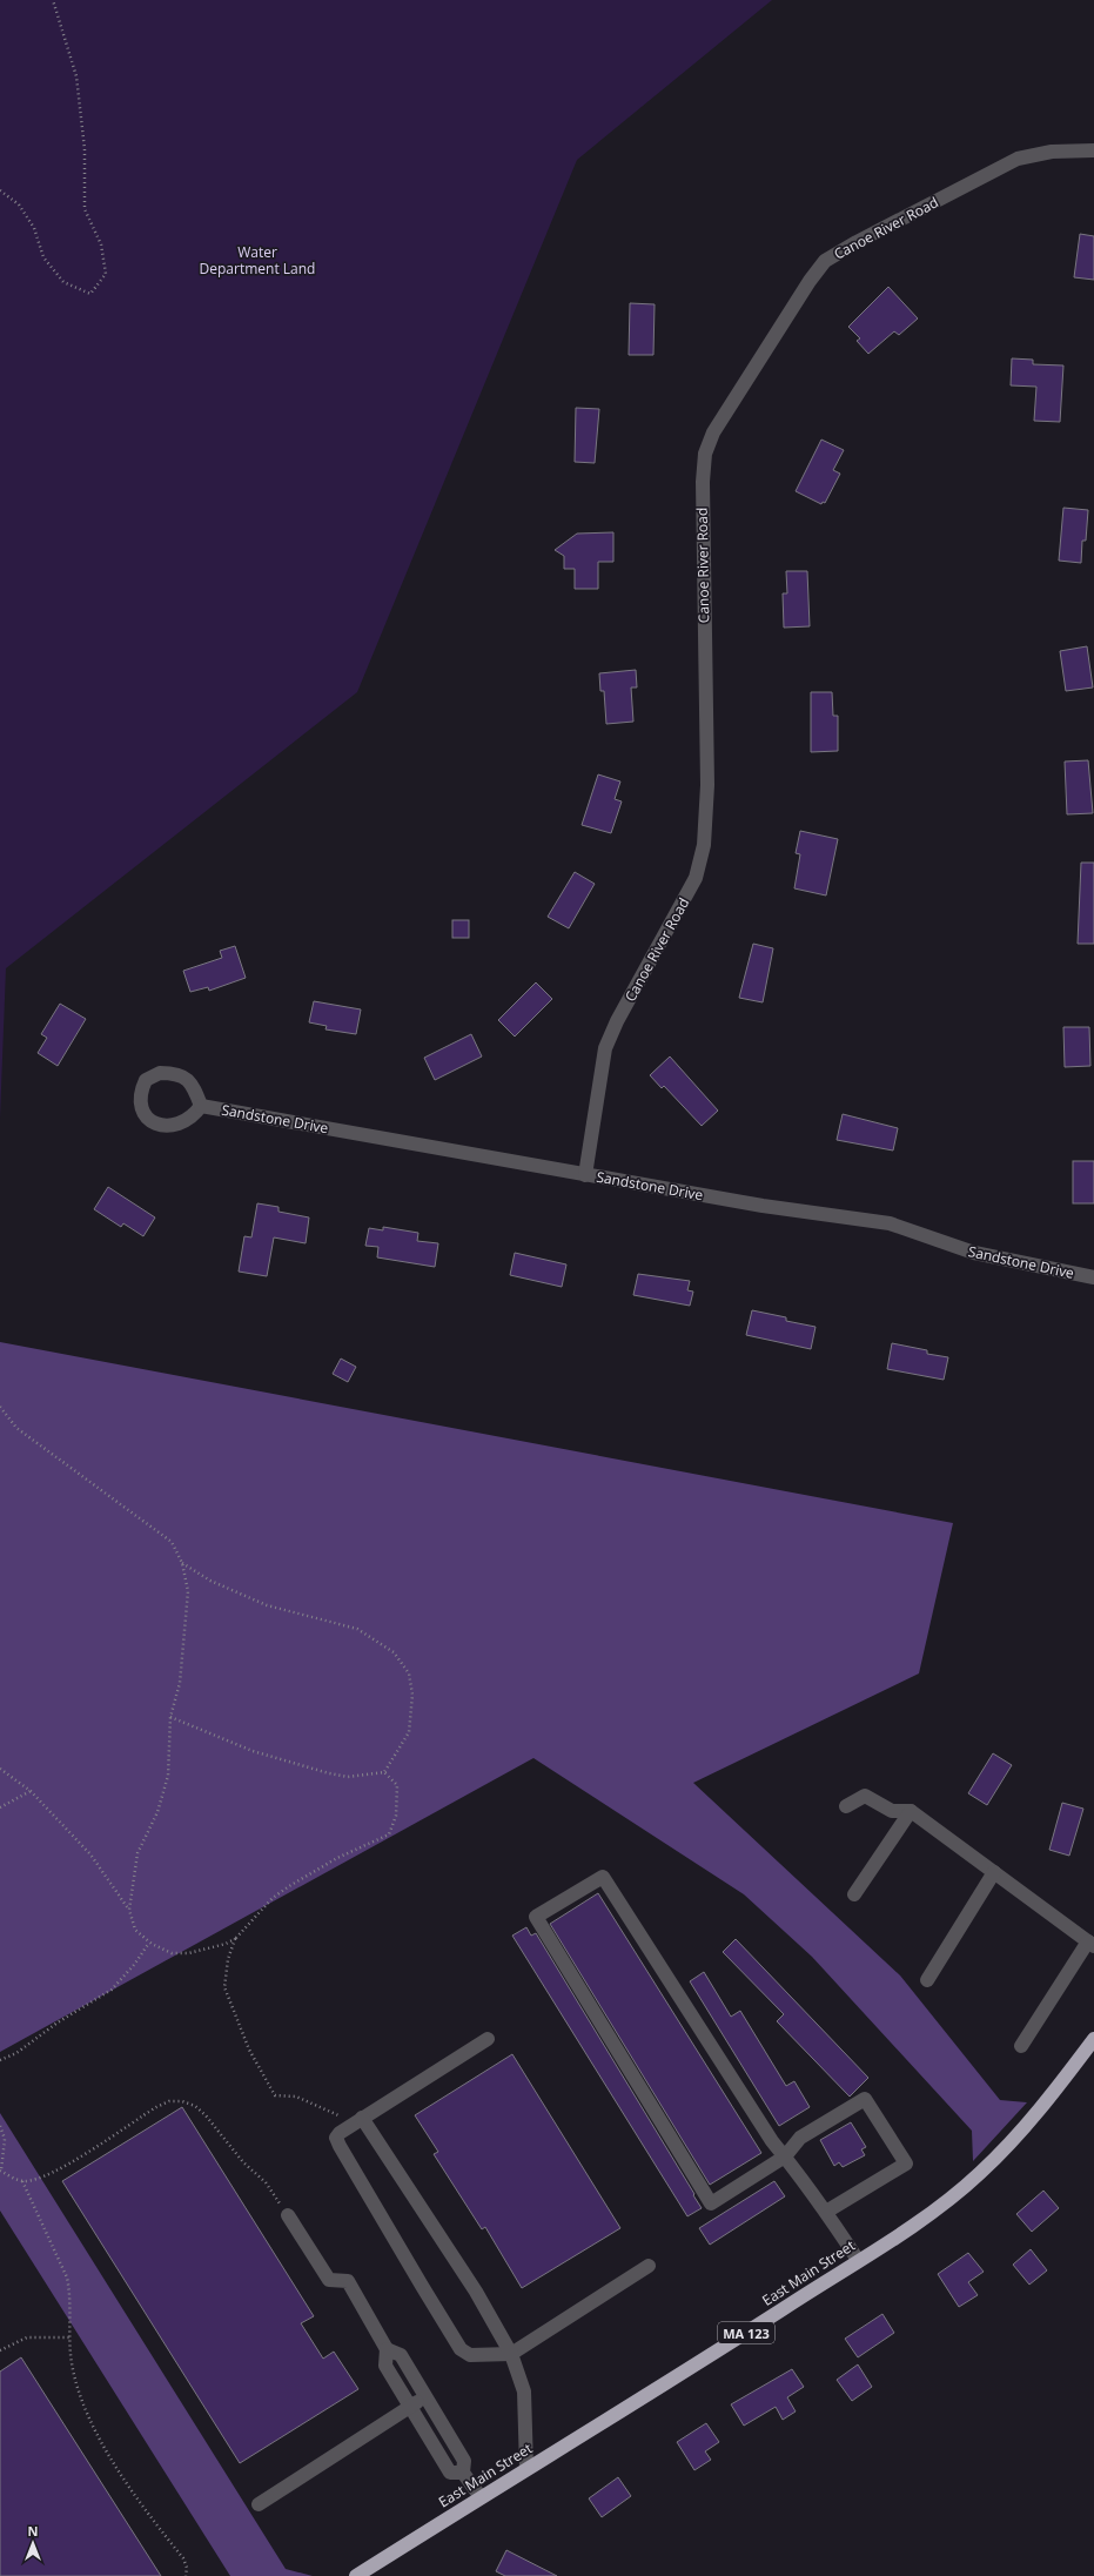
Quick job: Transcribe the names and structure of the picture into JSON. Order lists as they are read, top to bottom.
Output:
{
  "streets": {
    "highway": ["East Main Street", "MA 123"],
    "street": ["Canoe River Road", "Sandstone Drive"]
  },
  "crossings": [
    ["Canoe River Road", "Sandstone Drive"]
  ],
  "parks": ["Water Department Land"],
  "north": "top"
}
